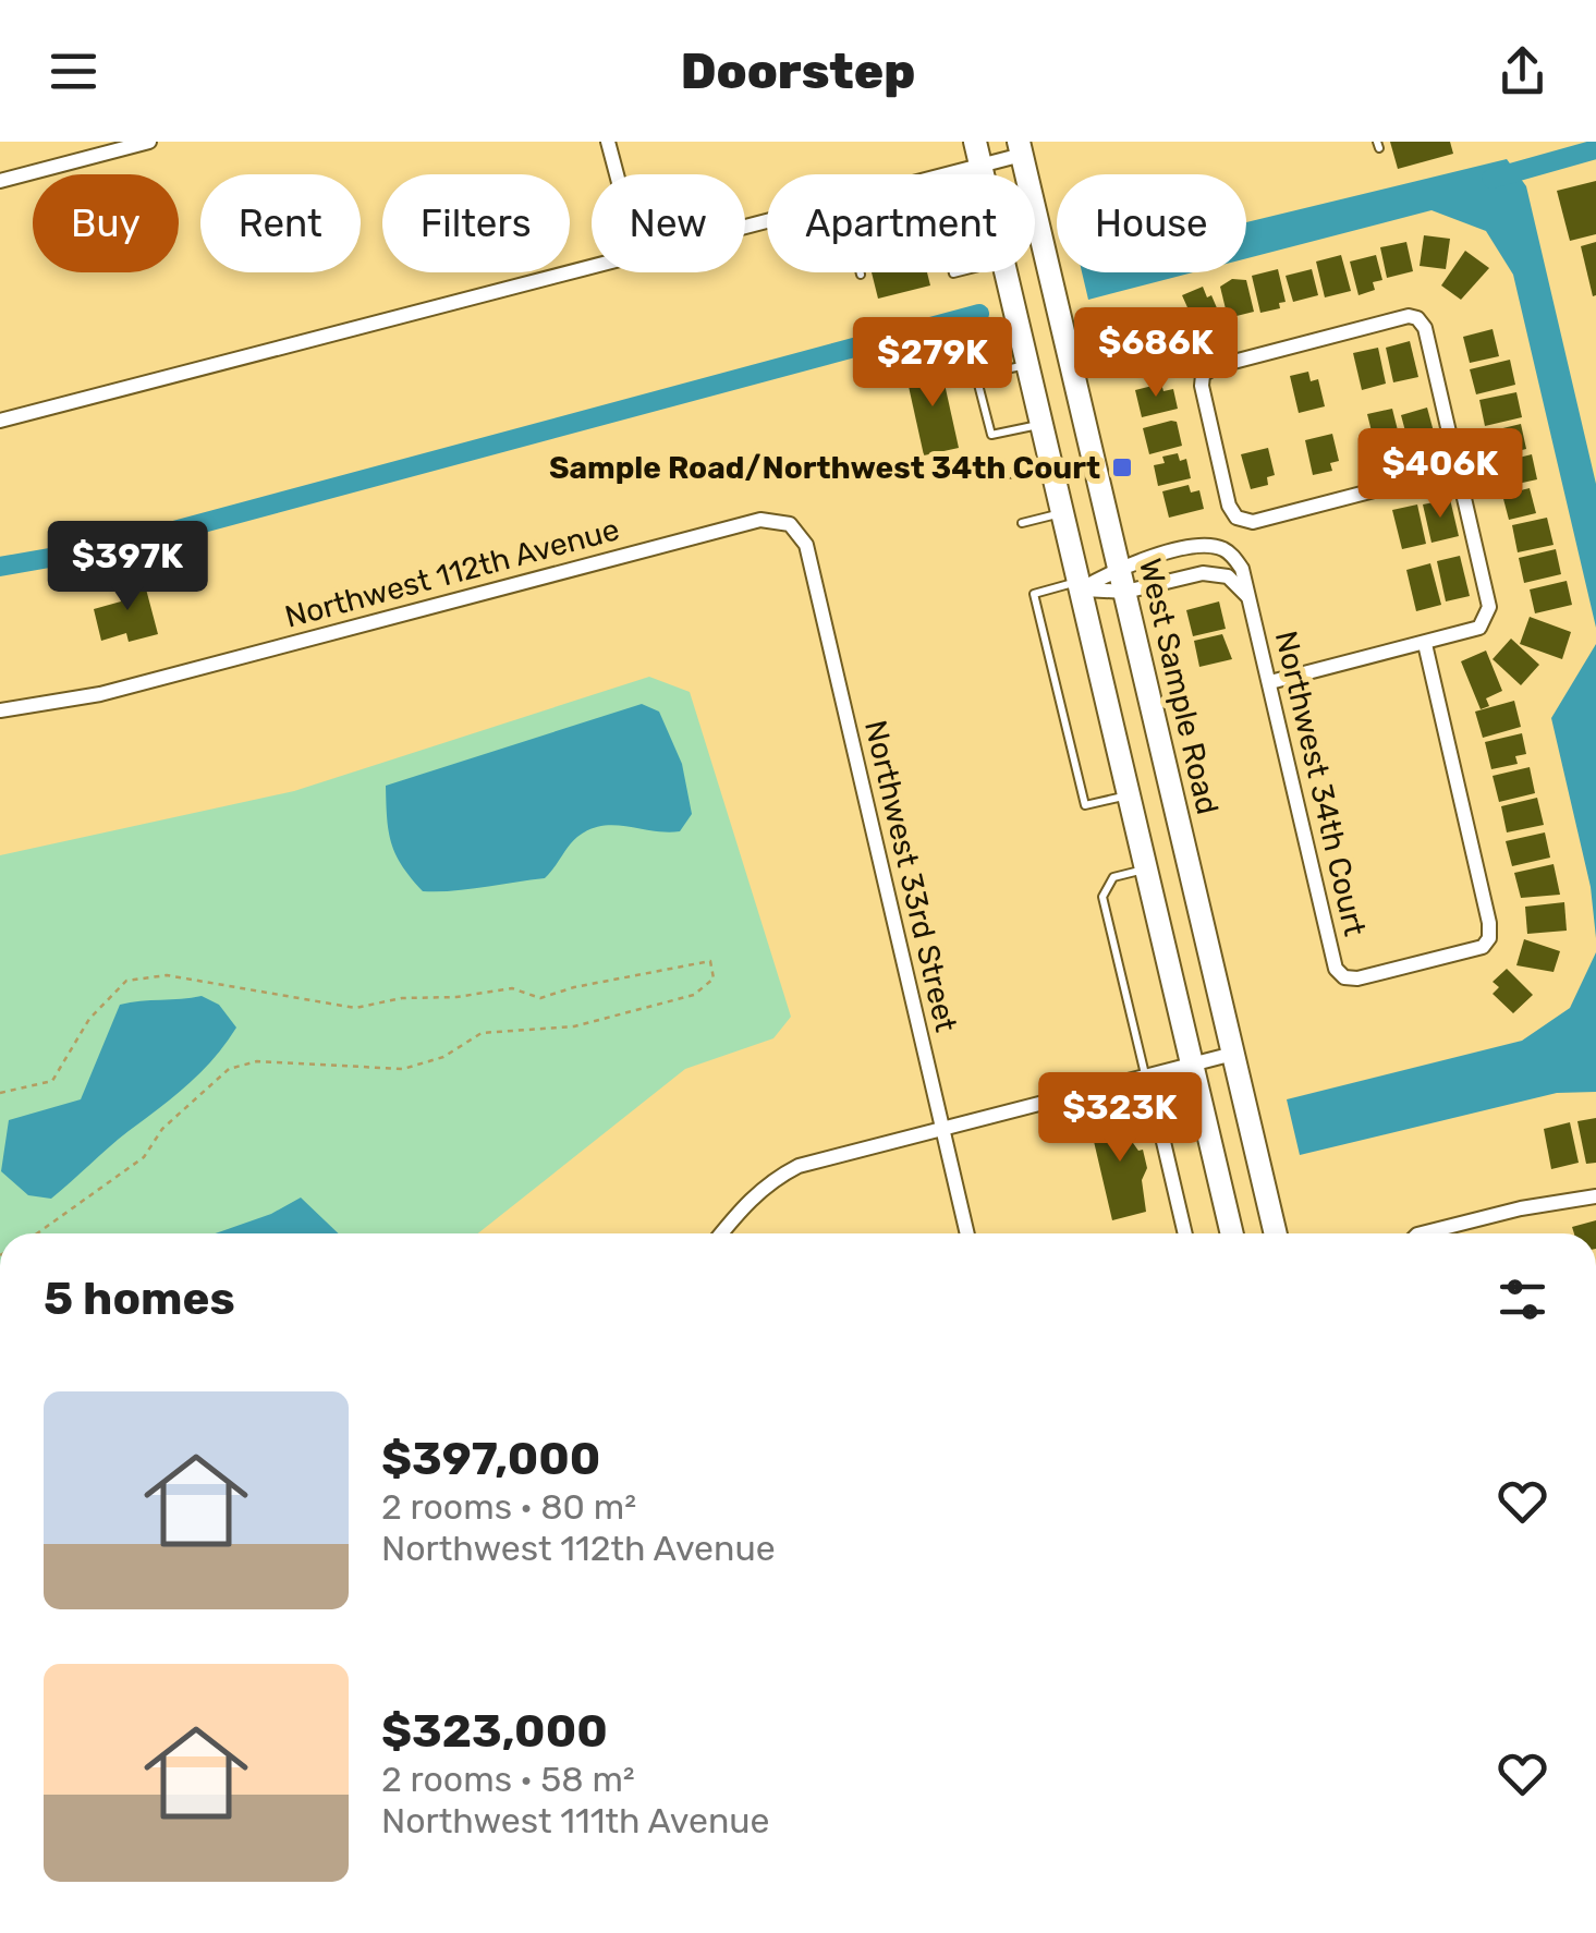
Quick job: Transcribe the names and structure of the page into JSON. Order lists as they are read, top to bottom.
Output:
{
  "streets": {
    "main road": ["West Sample Road"],
    "street": ["Northwest 112th Avenue", "Northwest 34th Court", "Northwest 33rd Street"]
  },
  "crossings": [
    ["Northwest 112th Avenue", "Northwest 33rd Street"],
    ["West Sample Road", "Northwest 34th Court"]
  ],
  "places": {
    "transit": ["Sample Road/Northwest 34th Court"]
  },
  "page": {
    "header": "Doorstep",
    "chip": [
      "Buy",
      "Rent",
      "Filters",
      "New",
      "Apartment",
      "House"
    ],
    "price": [
      "$686K",
      "$279K",
      "$406K",
      "$397K",
      "$323K"
    ],
    "heading": "5 homes",
    "list": [
      {
        "name": "$397,000",
        "note": "2 rooms · 80 m² · Northwest 112th Avenue"
      },
      {
        "name": "$323,000",
        "note": "2 rooms · 58 m² · Northwest 111th Avenue"
      }
    ]
  }
}
